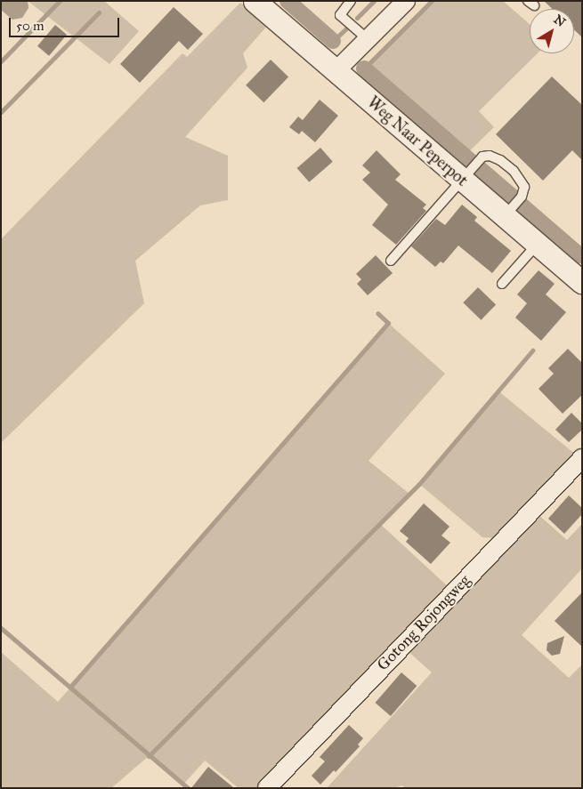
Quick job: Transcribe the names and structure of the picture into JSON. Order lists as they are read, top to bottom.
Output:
{
  "streets": {
    "street": ["Weg Naar Peperpot", "Gotong Rojongweg"]
  },
  "scale_bar": "50 m",
  "north": "top right"
}
